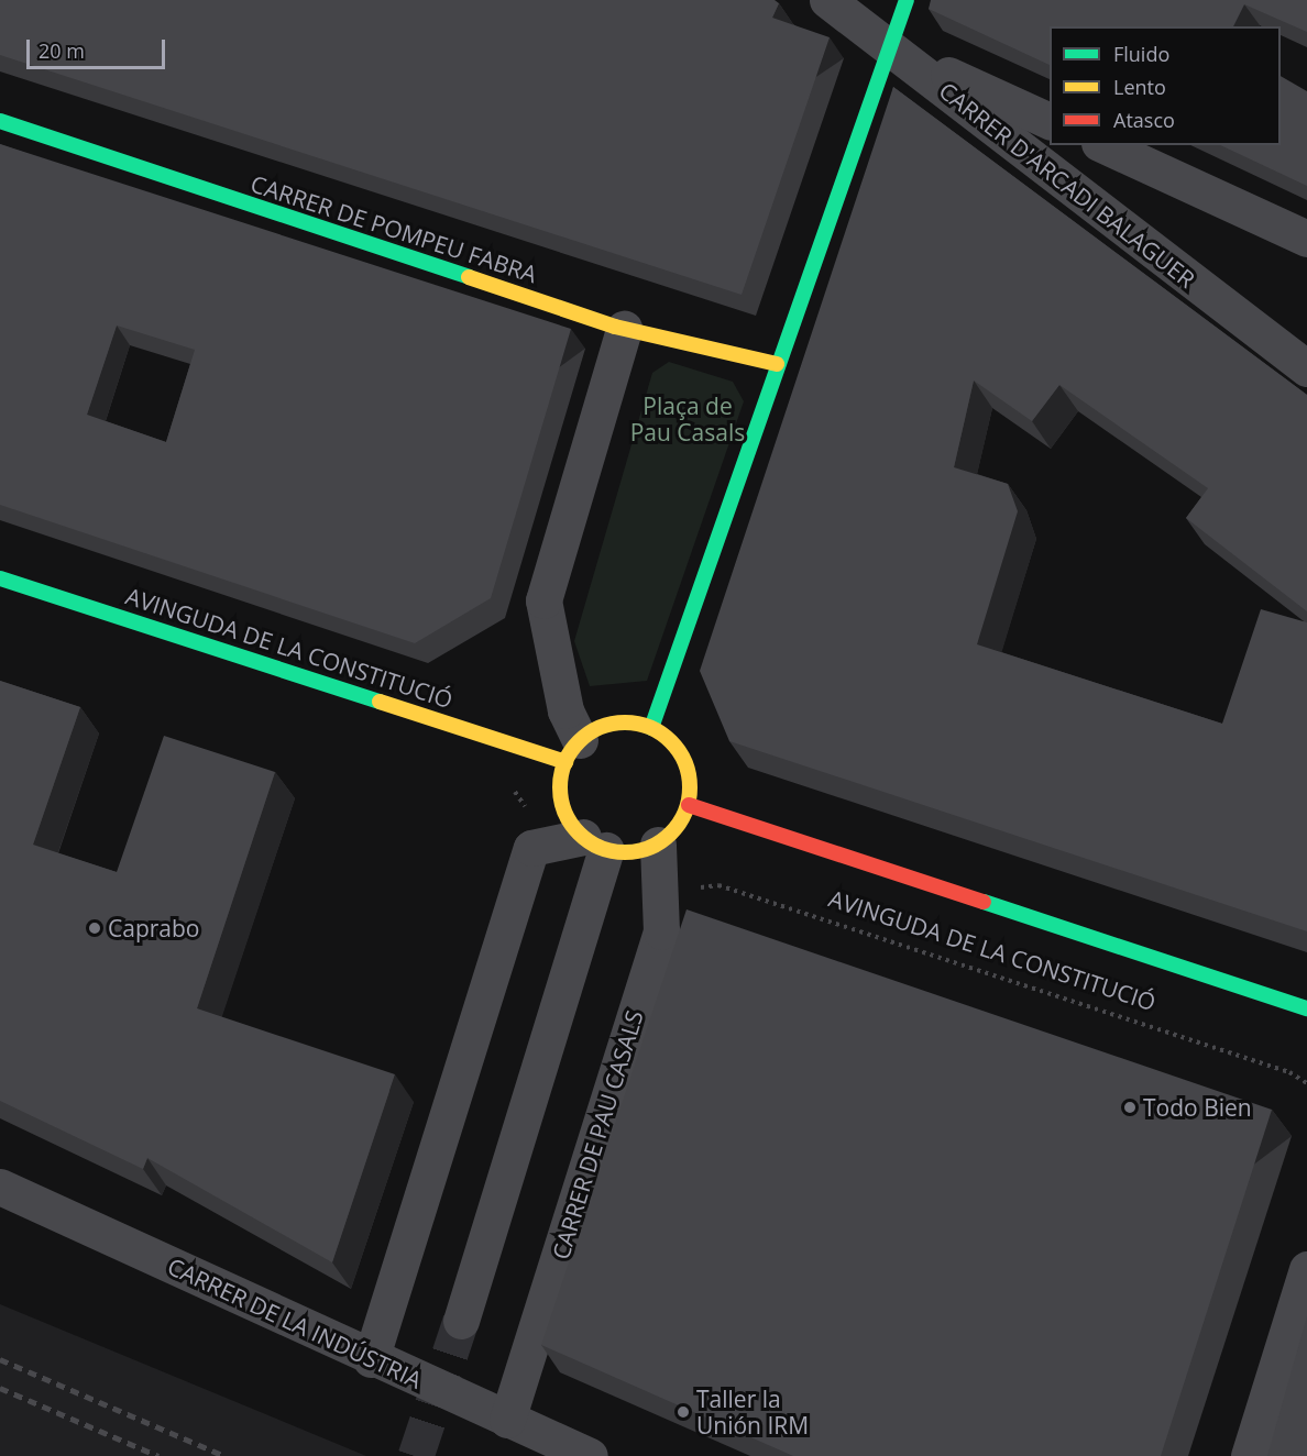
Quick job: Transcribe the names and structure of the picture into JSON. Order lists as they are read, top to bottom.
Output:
{
  "streets": {
    "street": [
      "CARRER D'ARCADI BALAGUER",
      "CARRER DE POMPEU FABRA",
      "AVINGUDA DE LA CONSTITUCIÓ",
      "CARRER DE PAU CASALS",
      "CARRER DE LA INDÚSTRIA"
    ]
  },
  "crossings": [
    ["AVINGUDA DE LA CONSTITUCIÓ", "CARRER DE PAU CASALS"],
    ["CARRER DE PAU CASALS", "CARRER DE LA INDÚSTRIA"]
  ],
  "parks": ["Plaça de Pau Casals"],
  "places": ["Caprabo", "Todo Bien", "Taller la Unión IRM"],
  "legend": ["Fluido", "Lento", "Atasco"],
  "scale_bar": "20 m"
}
